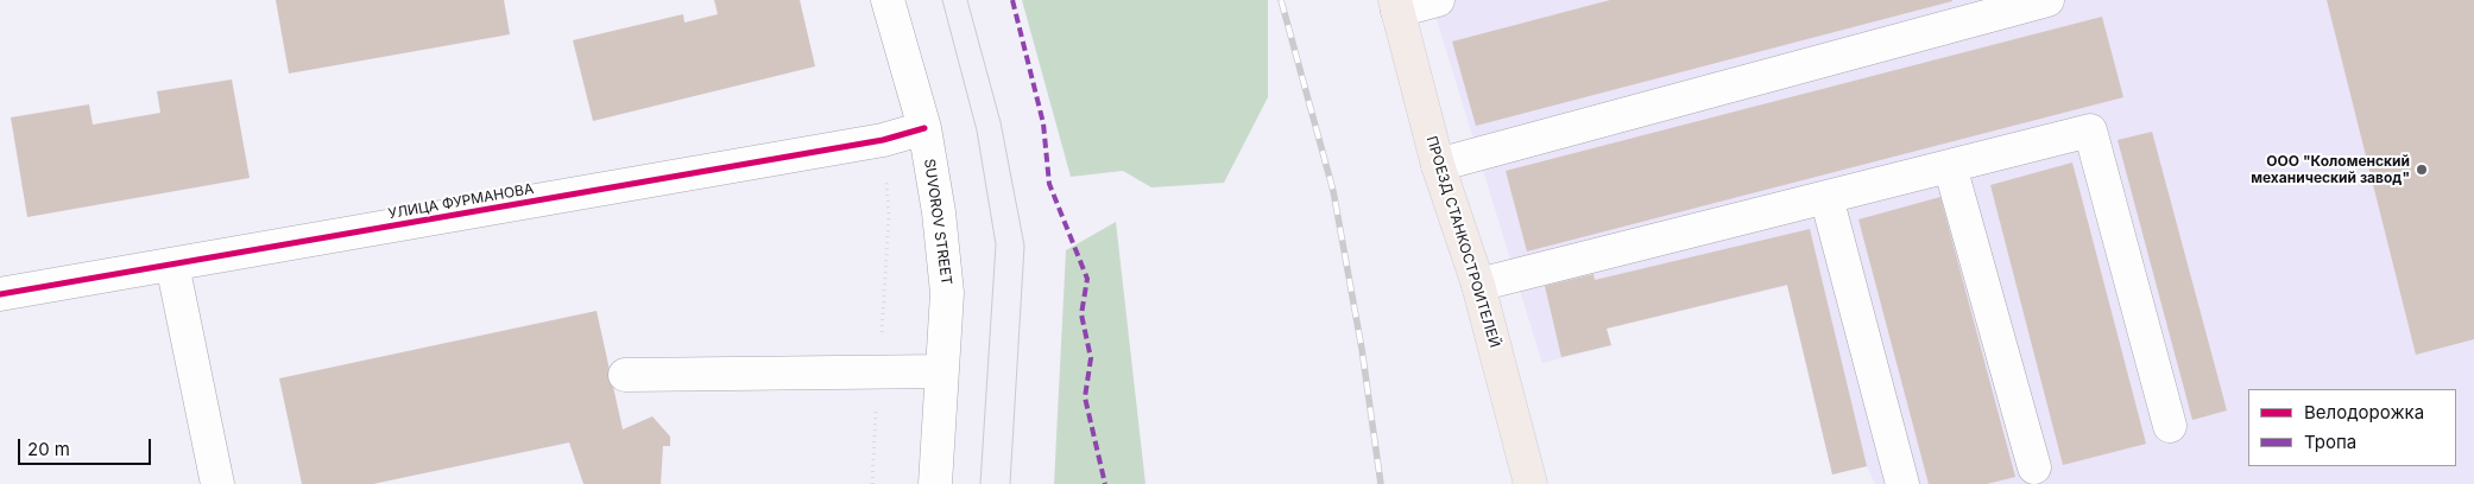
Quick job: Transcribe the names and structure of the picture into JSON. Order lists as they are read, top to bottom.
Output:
{
  "streets": {
    "main road": ["ПРОЕЗД СТАНКОСТРОИТЕЛЕЙ"],
    "street": ["УЛИЦА ФУРМАНОВА", "SUVOROV STREET"]
  },
  "crossings": [
    ["УЛИЦА ФУРМАНОВА", "SUVOROV STREET"]
  ],
  "places": ["ООО \"Коломенский механический завод\""],
  "legend": ["Велодорожка", "Тропа"],
  "scale_bar": "20 m"
}
